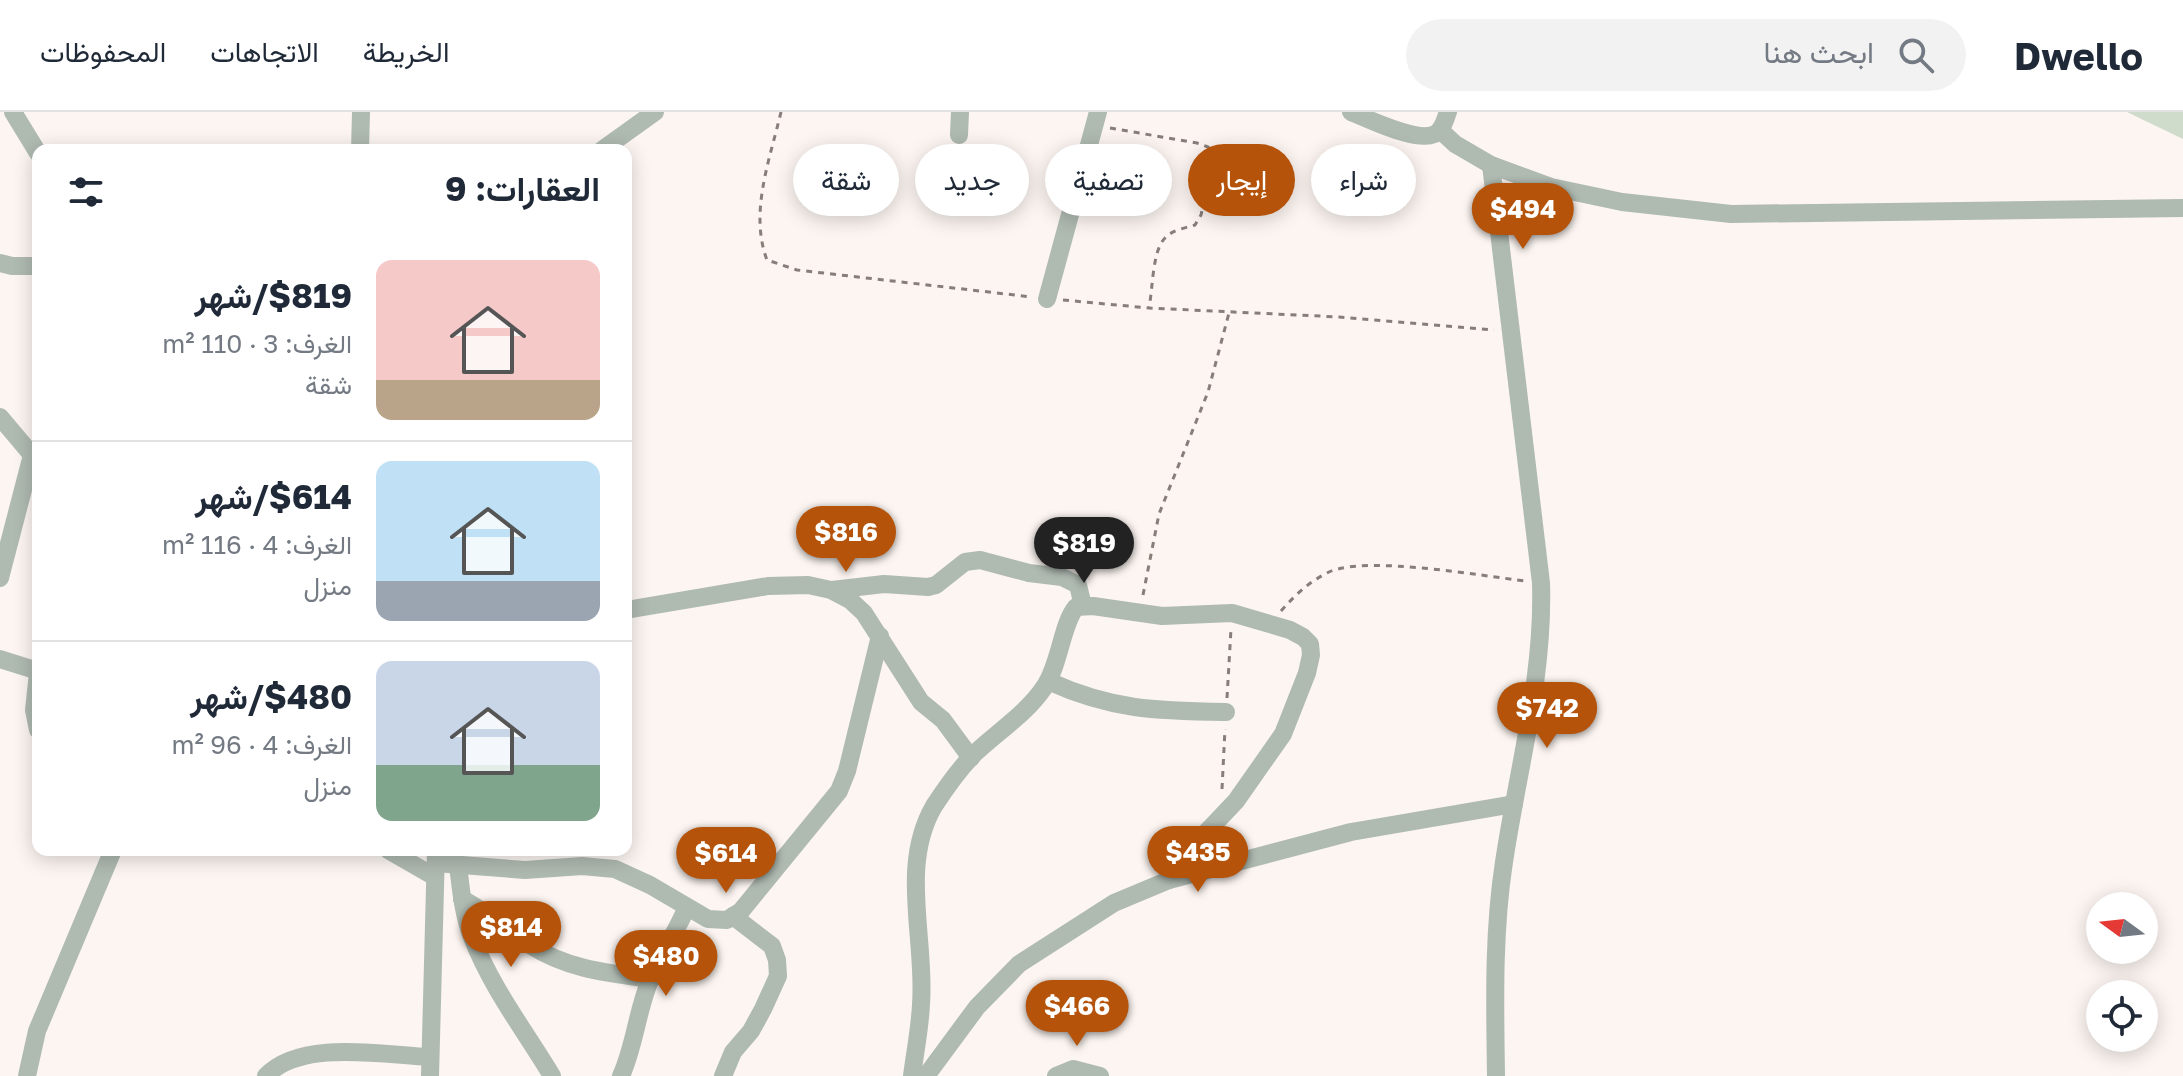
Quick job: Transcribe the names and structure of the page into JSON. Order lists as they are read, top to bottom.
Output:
{
  "north": "left",
  "page": {
    "header": "Dwello",
    "search": "ابحث هنا",
    "nav": ["الخريطة", "الاتجاهات", "المحفوظات"],
    "chip": [
      "شراء",
      "إيجار",
      "تصفية",
      "جديد",
      "شقة"
    ],
    "heading": "العقارات: 9",
    "price": [
      "$494",
      "$816",
      "$819",
      "$742",
      "$435",
      "$614",
      "$814",
      "$480",
      "$466"
    ],
    "list": [
      {
        "name": "$819/شهر",
        "note": "الغرف: 3 · 110 m² · شقة"
      },
      {
        "name": "$614/شهر",
        "note": "الغرف: 4 · 116 m² · منزل"
      },
      {
        "name": "$480/شهر",
        "note": "الغرف: 4 · 96 m² · منزل"
      }
    ]
  }
}
